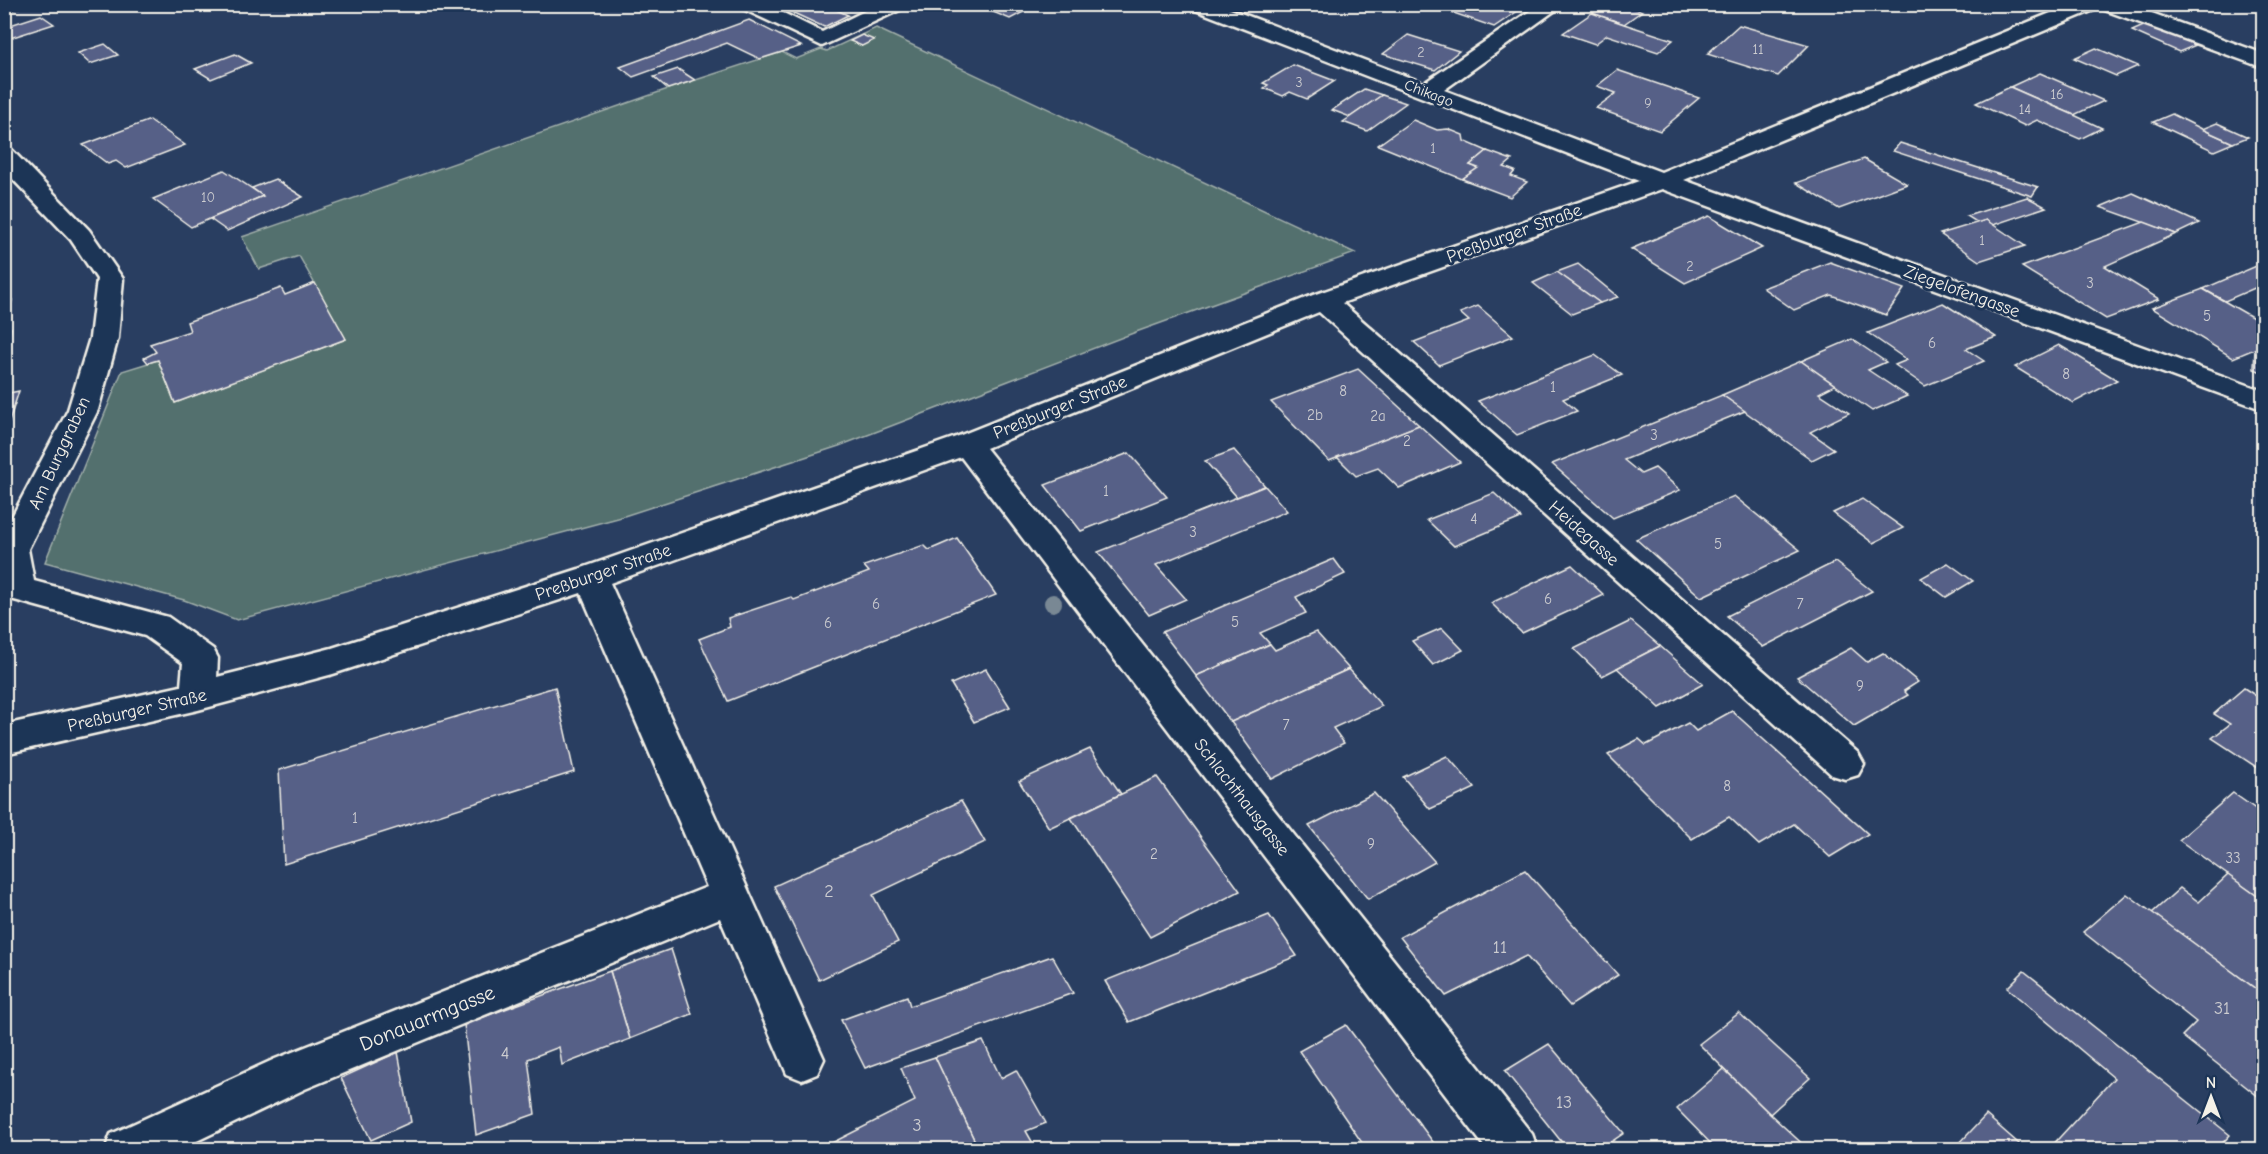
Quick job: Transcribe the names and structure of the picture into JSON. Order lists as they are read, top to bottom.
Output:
{
  "streets": {
    "street": [
      "Chikago",
      "Preßburger Straße",
      "Ziegelofengasse",
      "Am Burggraben",
      "Heidegasse",
      "Schlachthausgasse",
      "Donauarmgasse"
    ]
  },
  "crossings": [
    ["Chikago", "Preßburger Straße"],
    ["Chikago", "Ziegelofengasse"],
    ["Preßburger Straße", "Ziegelofengasse"],
    ["Preßburger Straße", "Am Burggraben"],
    ["Preßburger Straße", "Heidegasse"],
    ["Preßburger Straße", "Schlachthausgasse"]
  ],
  "house_numbers": [
    "11",
    "2",
    "3",
    "16",
    "9",
    "14",
    "1",
    "10",
    "1",
    "2",
    "3",
    "5",
    "6",
    "8",
    "1",
    "8",
    "2b",
    "2a",
    "3",
    "2",
    "1",
    "4",
    "3",
    "5",
    "6",
    "6",
    "7",
    "5",
    "6",
    "9",
    "7",
    "8",
    "1",
    "9",
    "2",
    "33",
    "2",
    "11",
    "31",
    "4",
    "13",
    "3"
  ],
  "north": "top"
}
